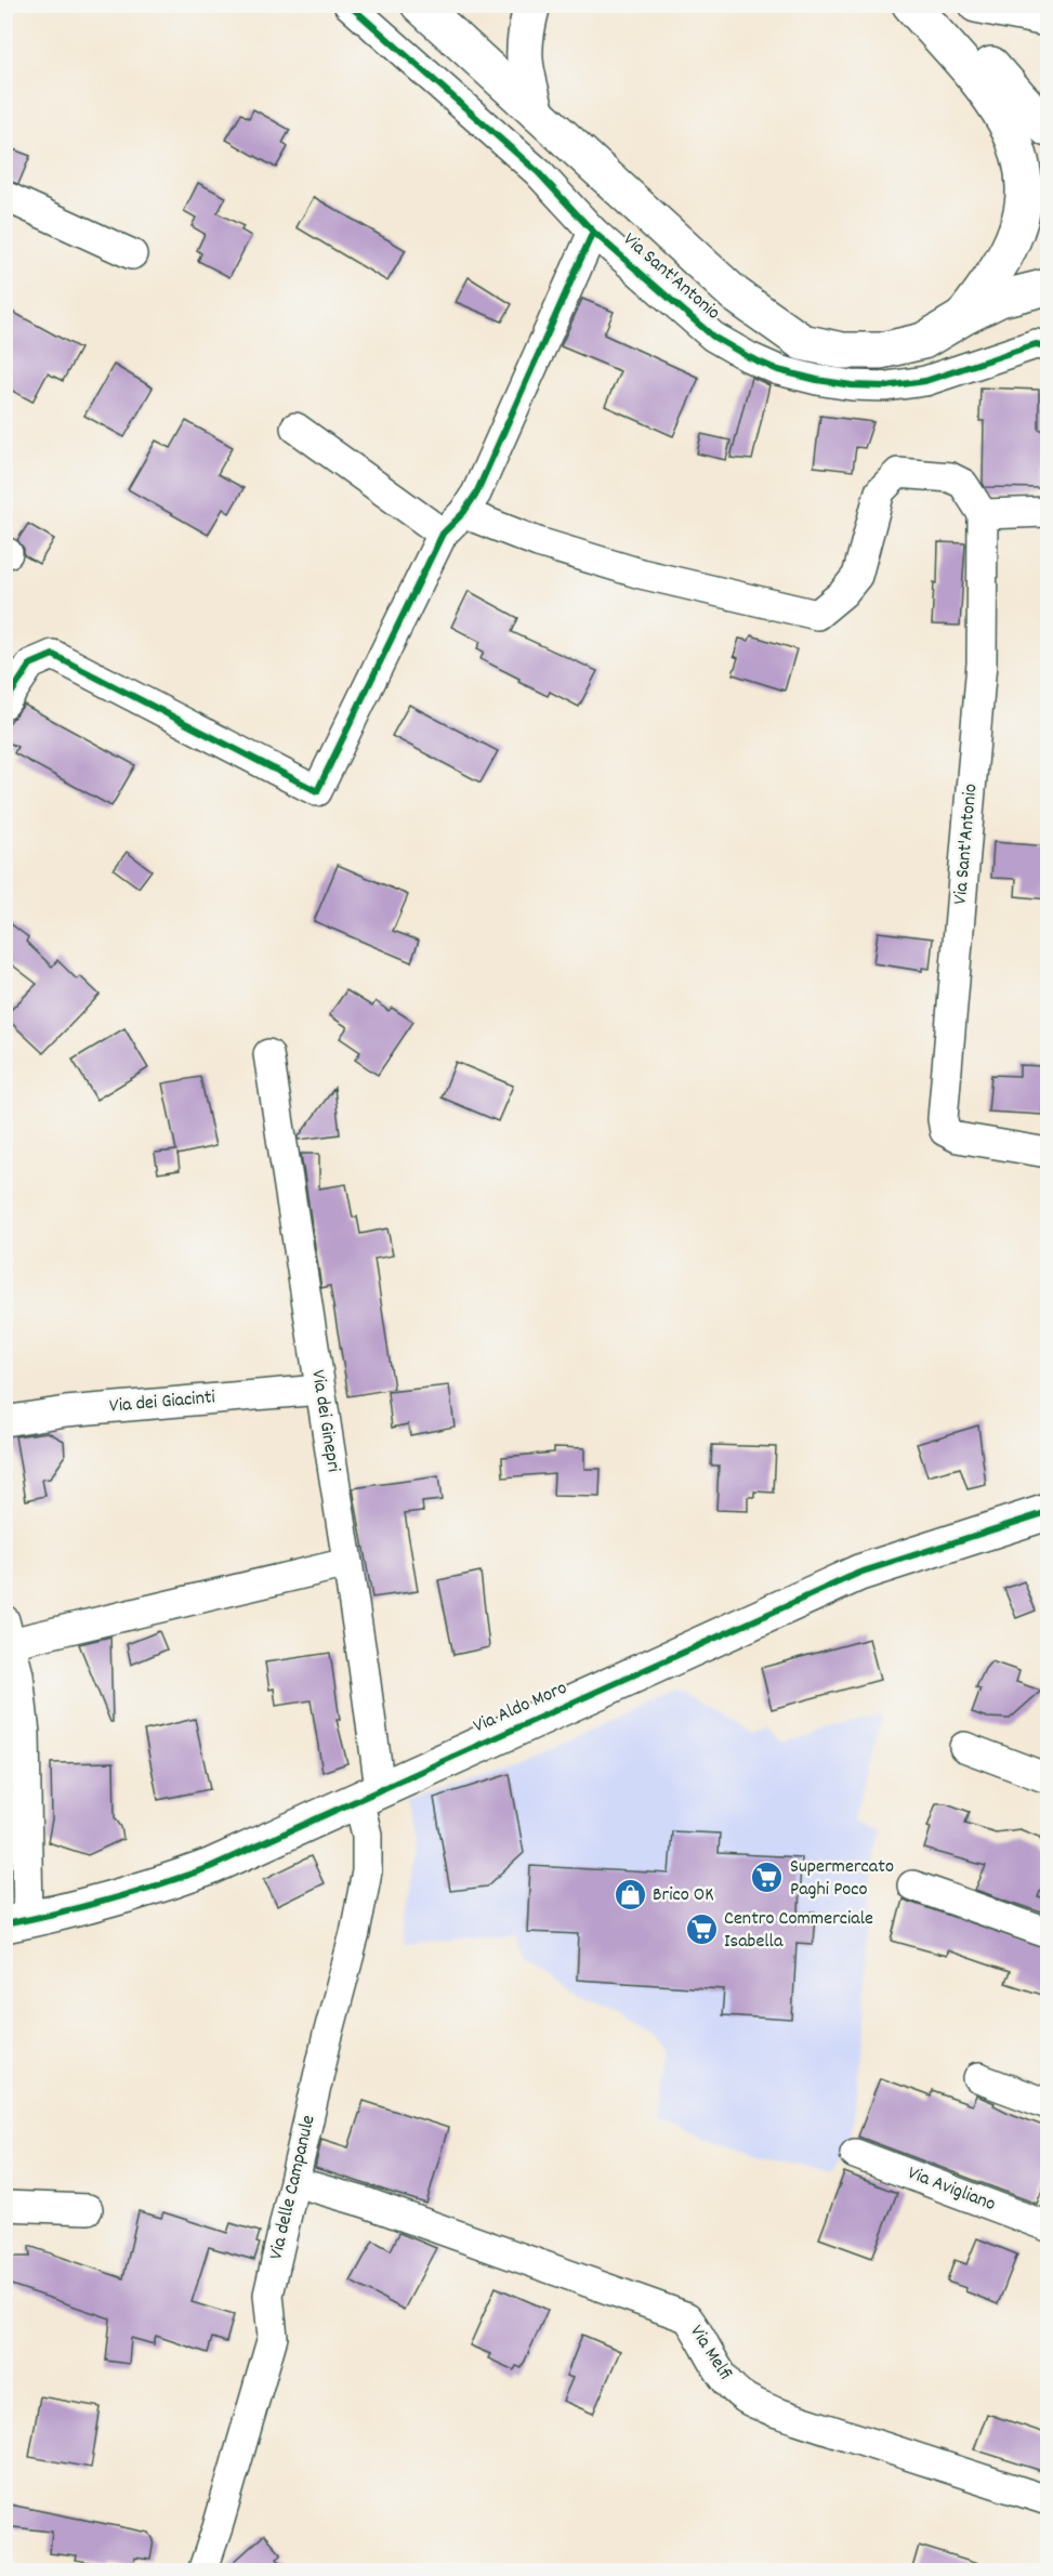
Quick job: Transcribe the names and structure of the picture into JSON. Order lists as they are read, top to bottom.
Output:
{
  "streets": {
    "main road": ["Via Aldo Moro"],
    "street": [
      "Via Sant'Antonio",
      "Via dei Giacinti",
      "Via dei Ginepri",
      "Via delle Campanule",
      "Via Avigliano",
      "Via Melfi"
    ]
  },
  "crossings": [
    ["Via dei Giacinti", "Via dei Ginepri"],
    ["Via dei Ginepri", "Via Aldo Moro"],
    ["Via dei Ginepri", "Via delle Campanule"],
    ["Via Aldo Moro", "Via delle Campanule"],
    ["Via delle Campanule", "Via Melfi"]
  ],
  "places": {
    "supermarket": ["Supermercato Paghi Poco", "Centro Commerciale Isabella"],
    "shop": ["Brico OK"]
  }
}
